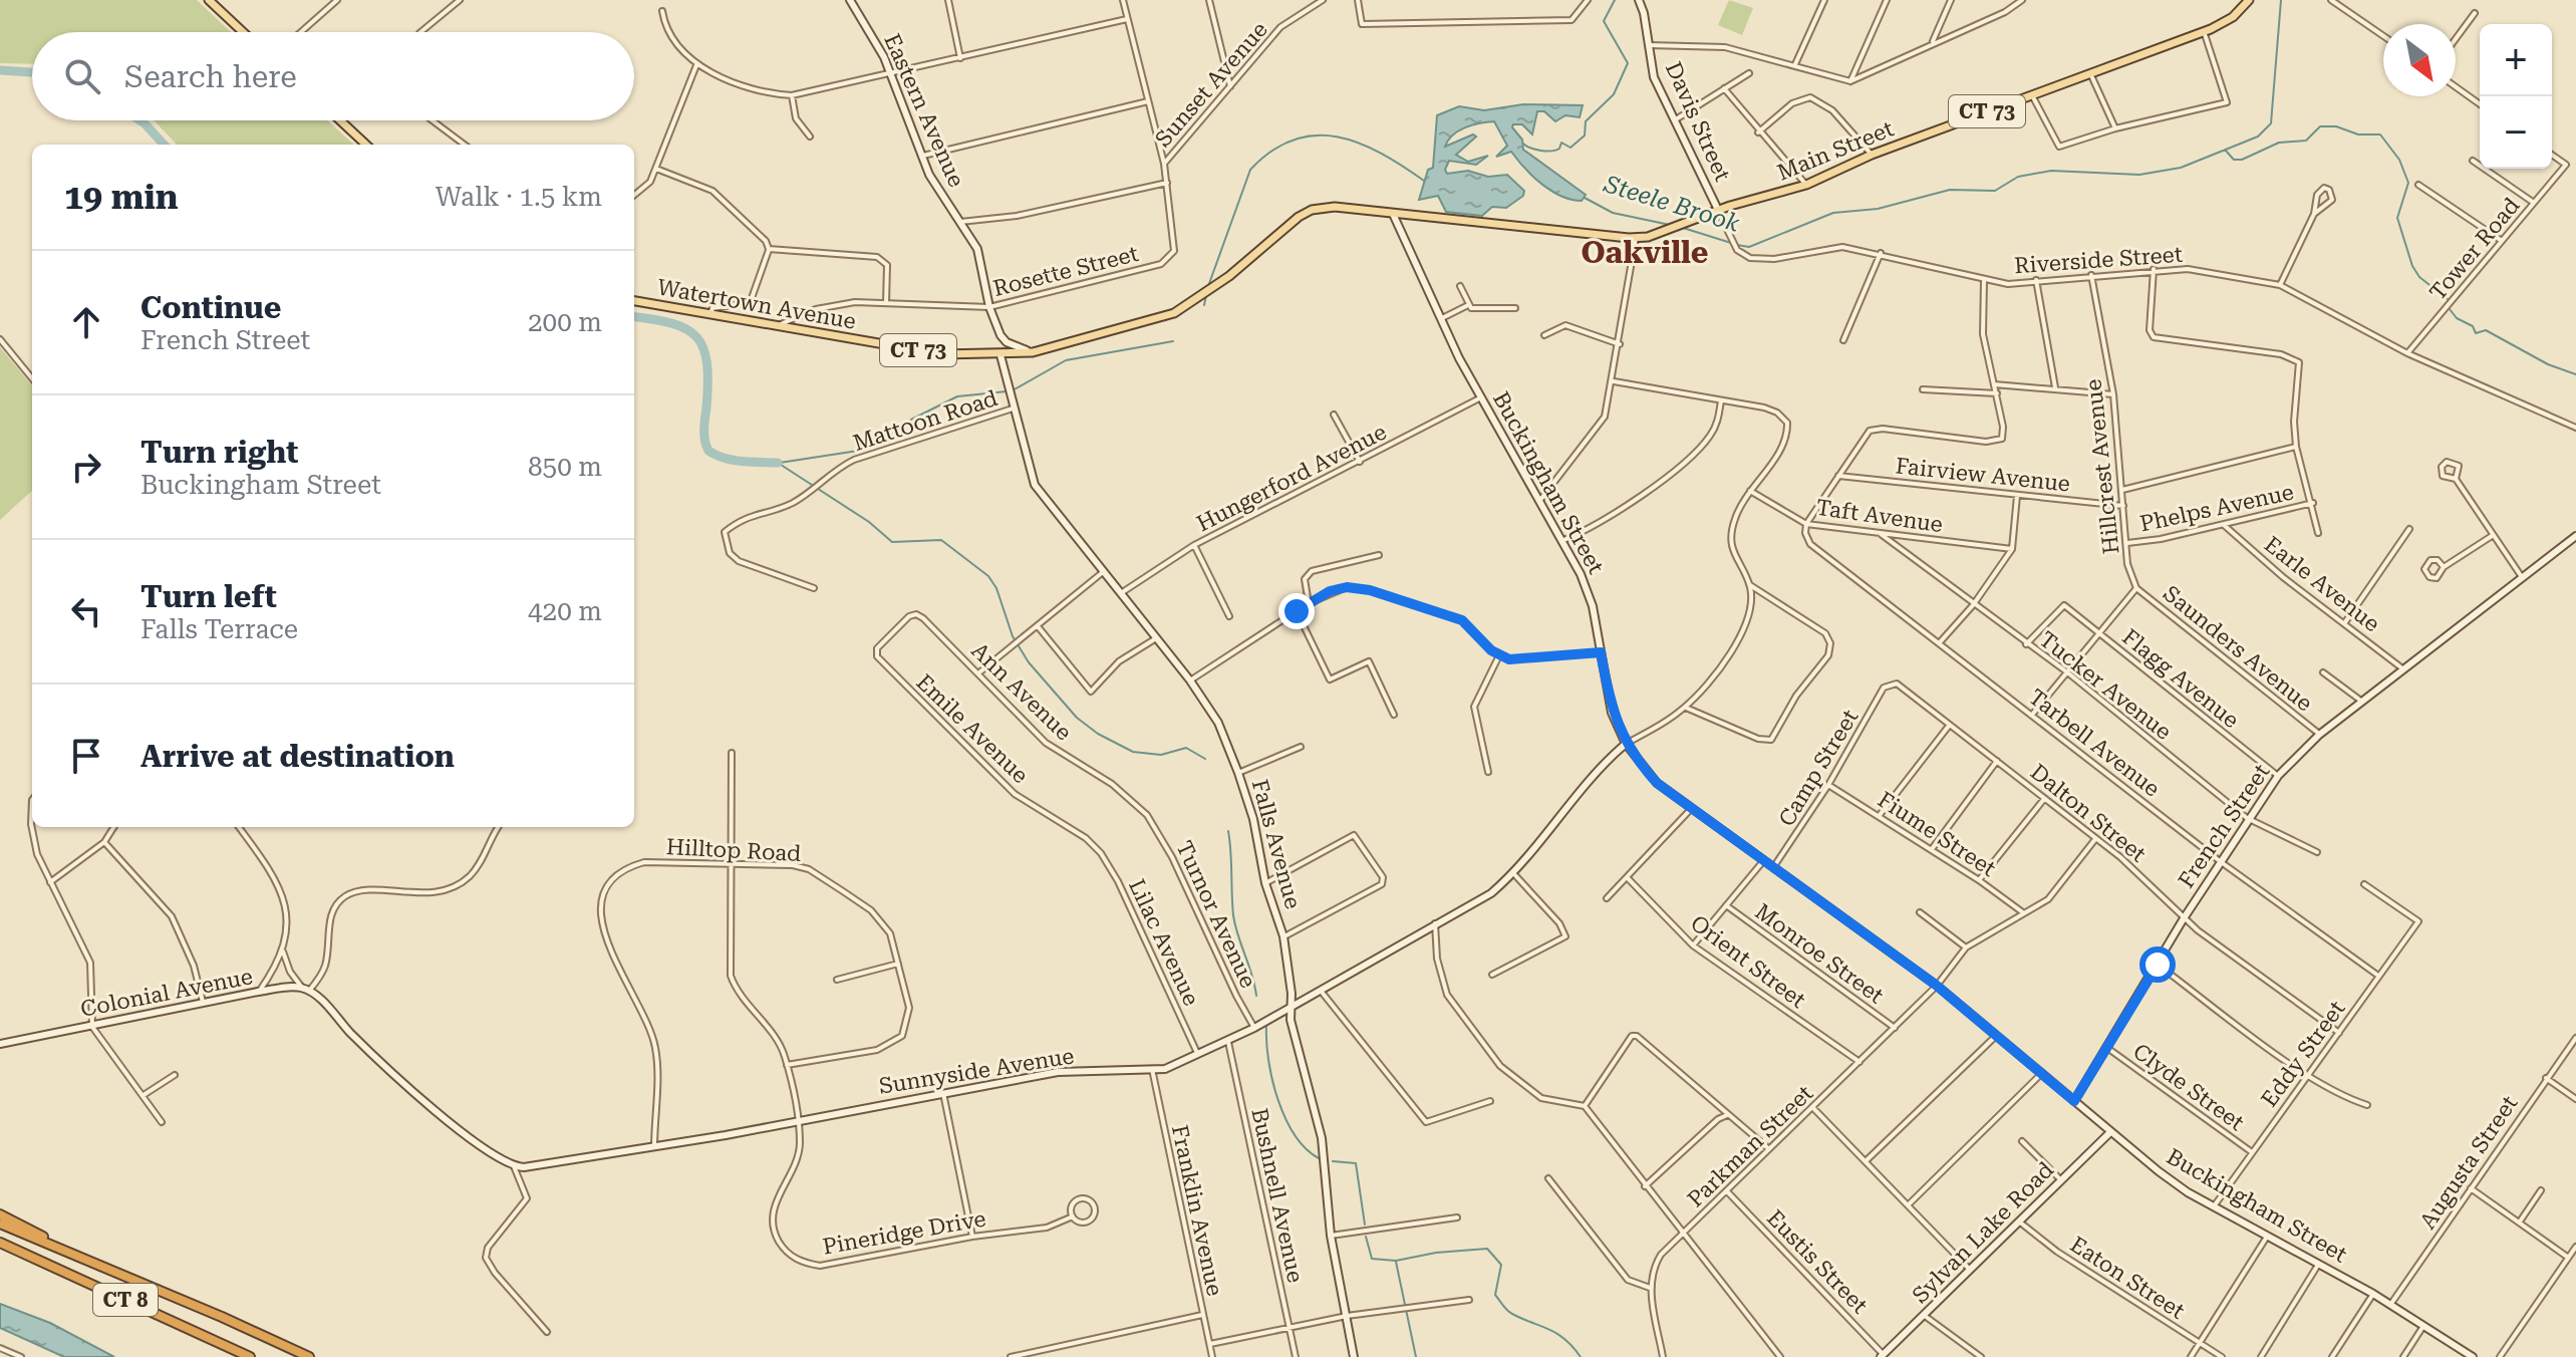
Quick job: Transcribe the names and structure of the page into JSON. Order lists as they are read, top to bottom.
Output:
{
  "streets": {
    "highway": ["CT 8"],
    "main road": [
      "Eastern Avenue",
      "CT 73",
      "Davis Street",
      "Main Street",
      "Watertown Avenue",
      "Buckingham Street",
      "French Street",
      "Falls Avenue",
      "Colonial Avenue",
      "Sunnyside Avenue",
      "Sylvan Lake Road"
    ],
    "street": [
      "Sunset Avenue",
      "Tower Road",
      "Riverside Street",
      "Rosette Street",
      "Mattoon Road",
      "Hillcrest Avenue",
      "Fairview Avenue",
      "Hungerford Avenue",
      "Phelps Avenue",
      "Taft Avenue",
      "Earle Avenue",
      "Saunders Avenue",
      "Flagg Avenue",
      "Tucker Avenue",
      "Ann Avenue",
      "Emile Avenue",
      "Tarbell Avenue",
      "Camp Street",
      "Dalton Street",
      "Fiume Street",
      "Hilltop Road",
      "Turnor Avenue",
      "Lilac Avenue",
      "Monroe Street",
      "Orient Street",
      "Eddy Street",
      "Clyde Street",
      "Parkman Street",
      "Augusta Street",
      "Bushnell Avenue",
      "Franklin Avenue",
      "Pineridge Drive",
      "Eustis Street",
      "Eaton Street"
    ]
  },
  "crossings": [
    ["Eastern Avenue", "Rosette Street"],
    ["Eastern Avenue", "Watertown Avenue"],
    ["Davis Street", "Main Street"],
    ["Davis Street", "Riverside Street"],
    ["Main Street", "Riverside Street"],
    ["Main Street", "Watertown Avenue"],
    ["Main Street", "Buckingham Street"],
    ["Tower Road", "Riverside Street"],
    ["Riverside Street", "Hillcrest Avenue"],
    ["Rosette Street", "Watertown Avenue"],
    ["Watertown Avenue", "Falls Avenue"],
    ["Mattoon Road", "Falls Avenue"],
    ["Hillcrest Avenue", "Fairview Avenue"],
    ["Hillcrest Avenue", "Phelps Avenue"],
    ["Hillcrest Avenue", "Saunders Avenue"],
    ["Hungerford Avenue", "Buckingham Street"],
    ["Hungerford Avenue", "Falls Avenue"],
    ["Buckingham Street", "Camp Street"],
    ["Buckingham Street", "French Street"],
    ["Buckingham Street", "Eddy Street"],
    ["Buckingham Street", "Sunnyside Avenue"],
    ["Buckingham Street", "Parkman Street"],
    ["Buckingham Street", "Augusta Street"],
    ["Buckingham Street", "Sylvan Lake Road"],
    ["Phelps Avenue", "Earle Avenue"],
    ["Taft Avenue", "Tucker Avenue"],
    ["Taft Avenue", "Tarbell Avenue"],
    ["Earle Avenue", "French Street"],
    ["Saunders Avenue", "French Street"],
    ["Flagg Avenue", "Tucker Avenue"],
    ["Flagg Avenue", "French Street"],
    ["Tucker Avenue", "French Street"],
    ["Ann Avenue", "Emile Avenue"],
    ["Ann Avenue", "Turnor Avenue"],
    ["Emile Avenue", "Lilac Avenue"],
    ["Tarbell Avenue", "French Street"],
    ["Tarbell Avenue", "Eddy Street"],
    ["Camp Street", "Dalton Street"],
    ["Camp Street", "Fiume Street"],
    ["Dalton Street", "French Street"],
    ["Dalton Street", "Eddy Street"],
    ["French Street", "Clyde Street"],
    ["Falls Avenue", "Sunnyside Avenue"],
    ["Hilltop Road", "Sunnyside Avenue"],
    ["Hilltop Road", "Pineridge Drive"],
    ["Turnor Avenue", "Sunnyside Avenue"],
    ["Lilac Avenue", "Sunnyside Avenue"],
    ["Monroe Street", "Parkman Street"],
    ["Orient Street", "Parkman Street"],
    ["Eddy Street", "Clyde Street"],
    ["Sunnyside Avenue", "Bushnell Avenue"],
    ["Sunnyside Avenue", "Franklin Avenue"],
    ["Sunnyside Avenue", "Pineridge Drive"],
    ["Parkman Street", "Eustis Street"],
    ["Sylvan Lake Road", "Eustis Street"],
    ["Sylvan Lake Road", "Eaton Street"]
  ],
  "districts": ["Oakville"],
  "water": ["Steele Brook"],
  "north": "bottom right",
  "page": {
    "map_buttons": ["+", "−"],
    "search": "Search here",
    "heading": ["19 min", "Walk · 1.5 km"],
    "list": [
      ["Continue", "French Street", "200 m"],
      ["Turn right", "Buckingham Street", "850 m"],
      ["Turn left", "Falls Terrace", "420 m"],
      "Arrive at destination"
    ]
  }
}
